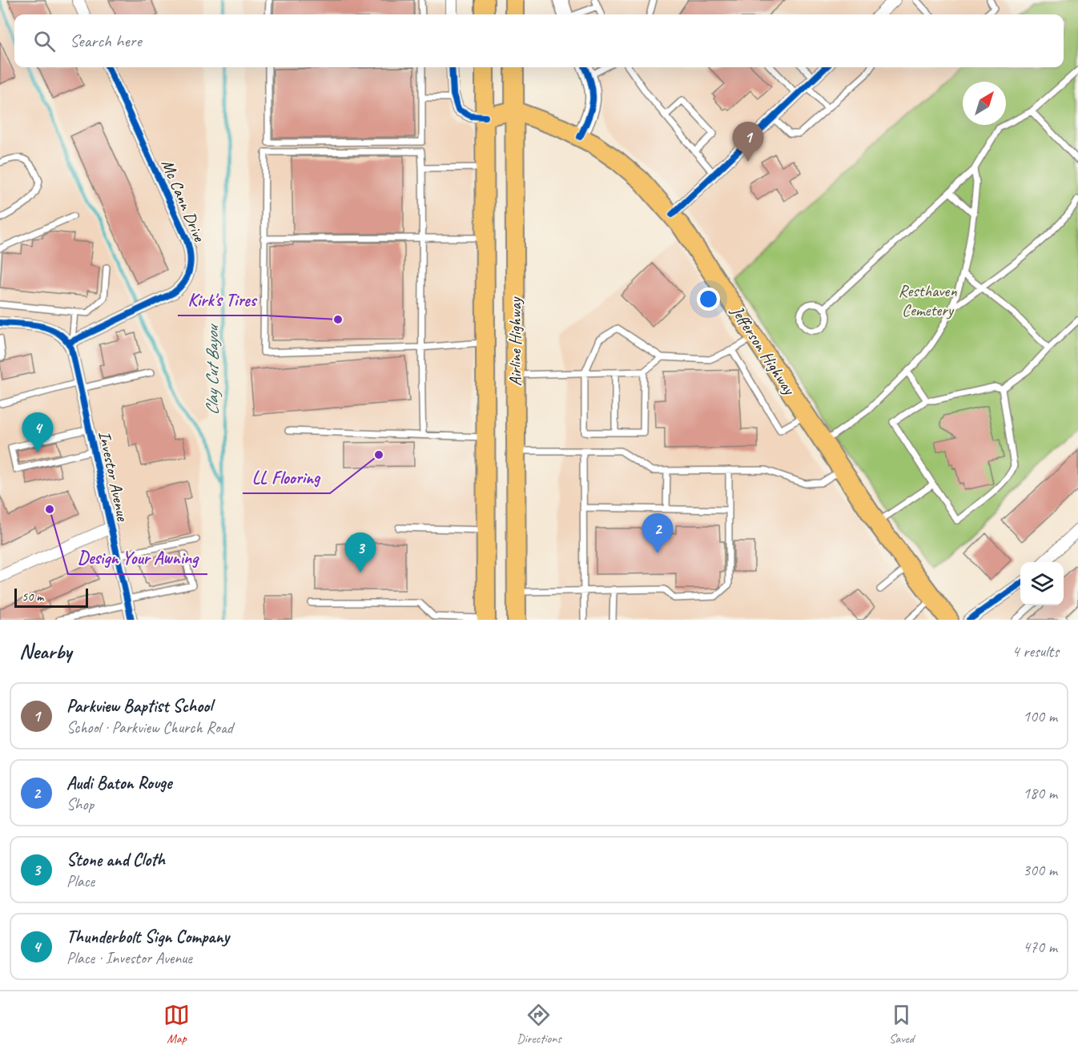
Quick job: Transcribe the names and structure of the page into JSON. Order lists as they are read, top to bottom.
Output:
{
  "streets": {
    "main road": ["Airline Highway", "Jefferson Highway"],
    "street": ["Mc Cann Drive", "Investor Avenue"]
  },
  "crossings": [
    ["Mc Cann Drive", "Investor Avenue"],
    ["Airline Highway", "Jefferson Highway"]
  ],
  "water": ["Clay Cut Bayou"],
  "parks": ["Resthaven Cemetery"],
  "places": ["Kirk's Tires", "LL Flooring", "Design Your Awning"],
  "scale_bar": "50 m",
  "north": "top right",
  "page": {
    "search": "Search here",
    "pins": [
      "1",
      "4",
      "2",
      "3"
    ],
    "scale": "50 m",
    "heading": ["Nearby", "4 results"],
    "list": [
      {
        "mark": "1",
        "name": "Parkview Baptist School",
        "note": "School · Parkview Church Road",
        "value": "100 m"
      },
      {
        "mark": "2",
        "name": "Audi Baton Rouge",
        "note": "Shop",
        "value": "180 m"
      },
      {
        "mark": "3",
        "name": "Stone and Cloth",
        "note": "Place",
        "value": "300 m"
      },
      {
        "mark": "4",
        "name": "Thunderbolt Sign Company",
        "note": "Place · Investor Avenue",
        "value": "470 m"
      }
    ],
    "nav": ["Map", "Directions", "Saved"]
  }
}
